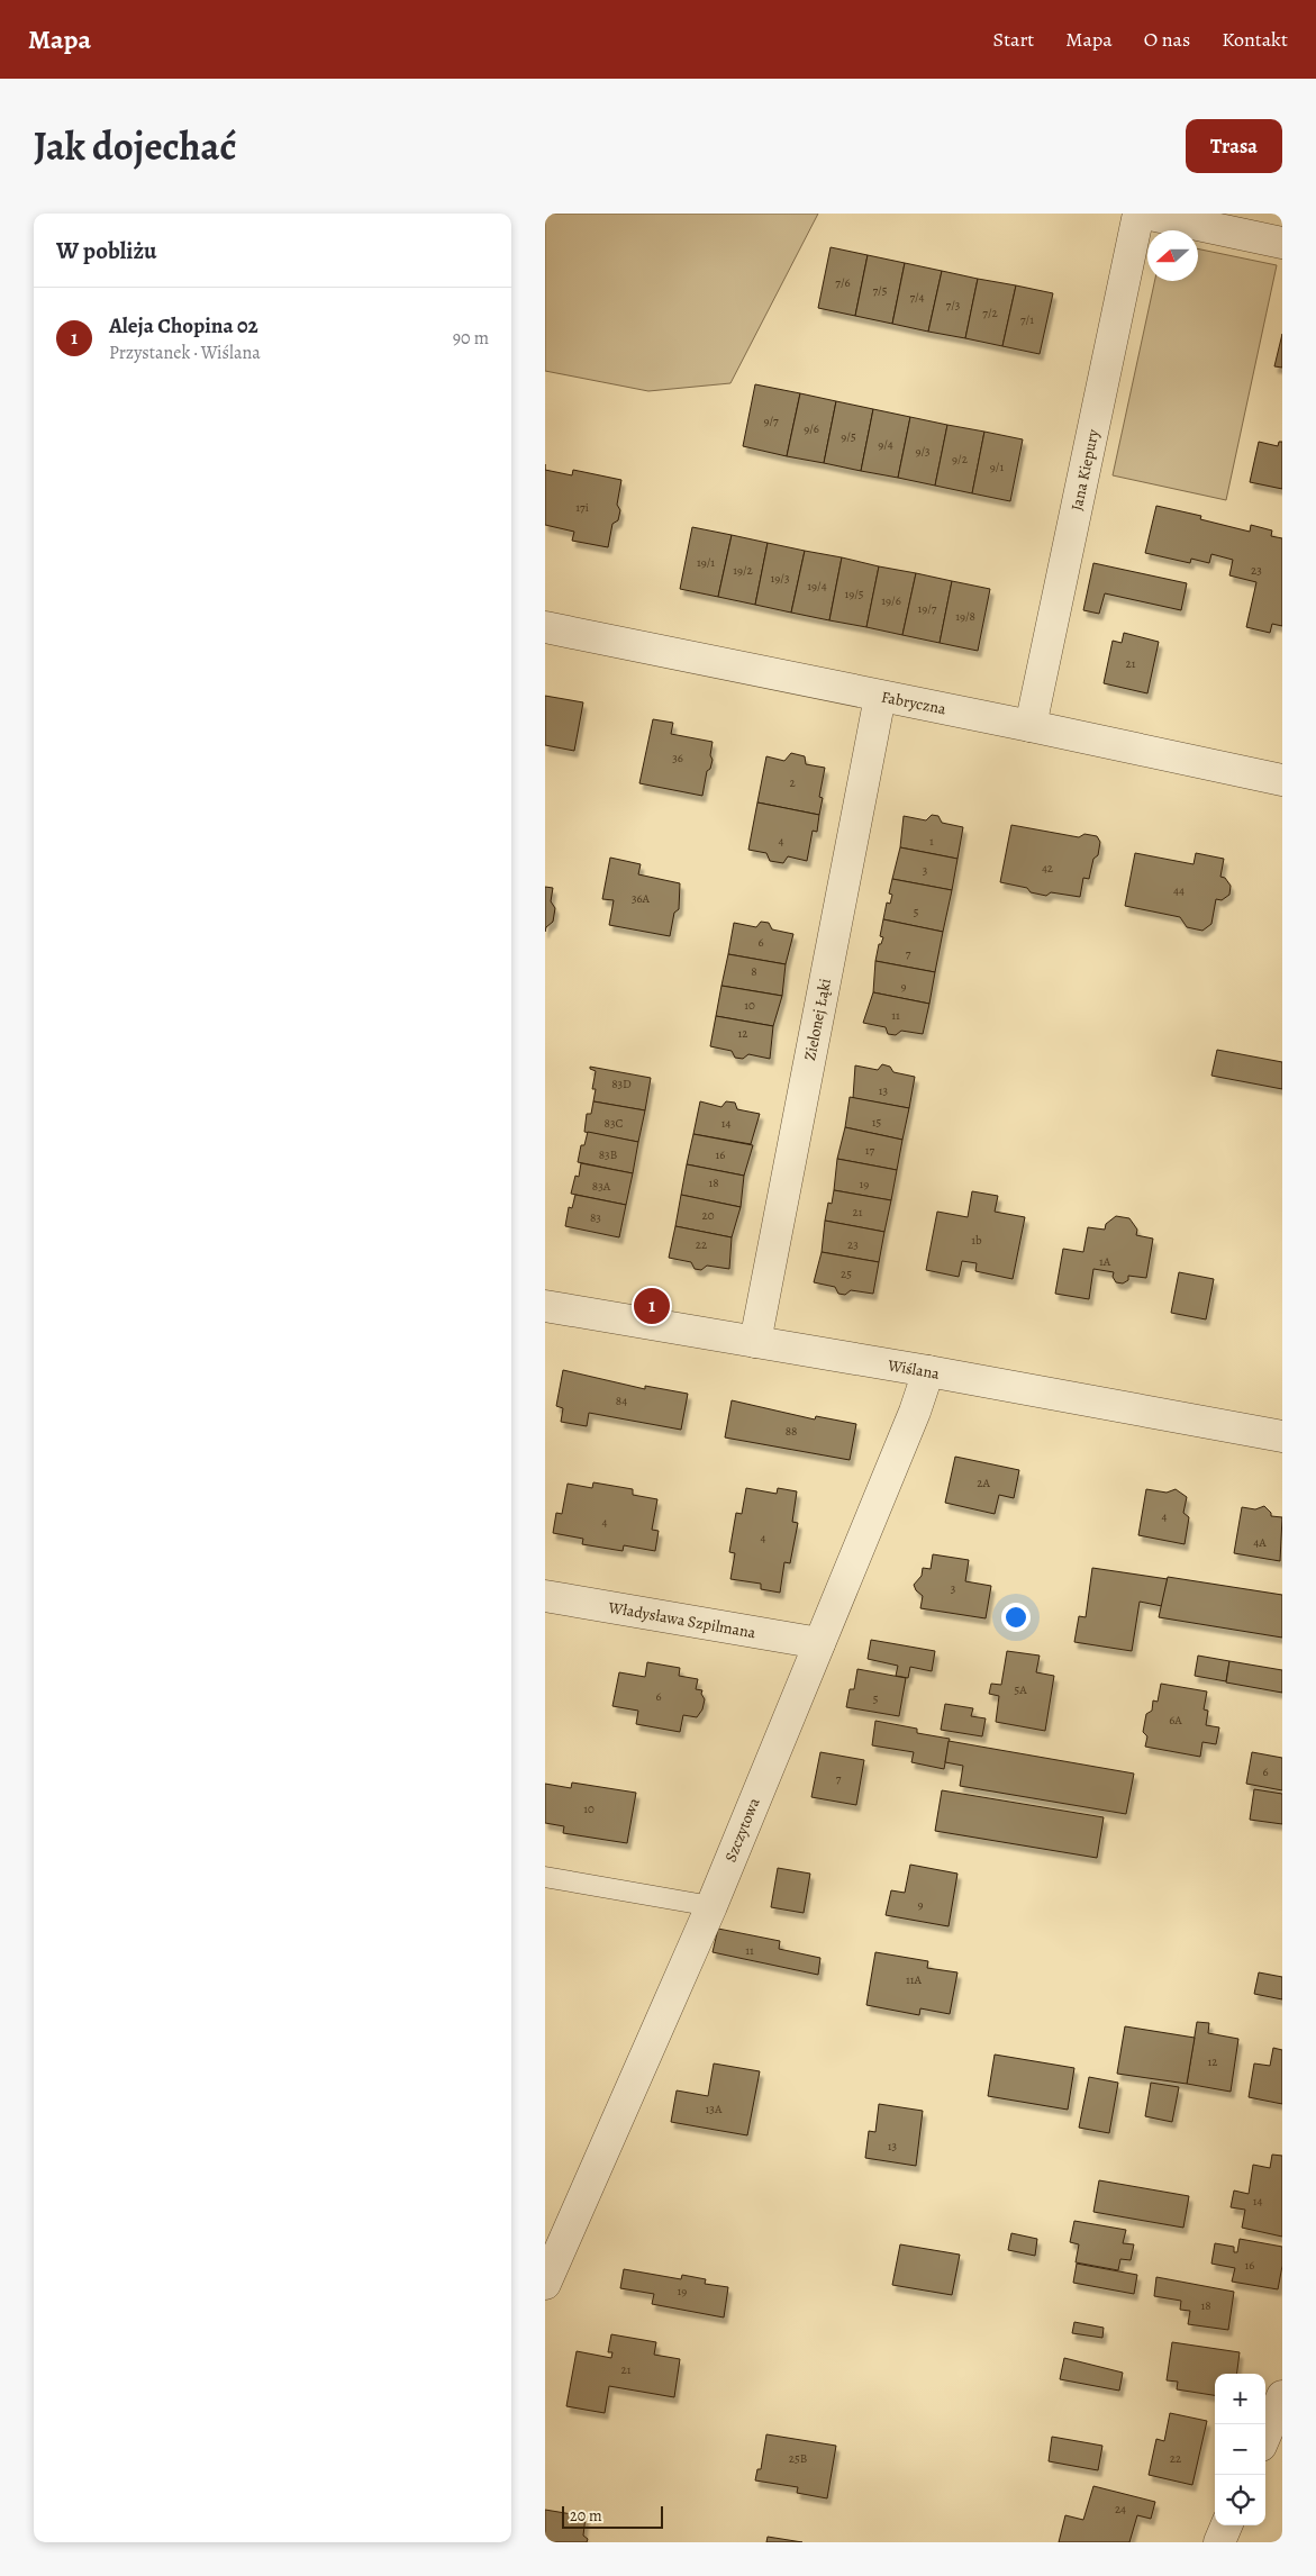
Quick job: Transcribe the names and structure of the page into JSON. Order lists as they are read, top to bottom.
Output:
{
  "streets": {
    "street": [
      "Jana Kiepury",
      "Fabryczna",
      "Zielonej Łąki",
      "Wiślana",
      "Władysława Szpilmana",
      "Szczytowa"
    ]
  },
  "crossings": [
    ["Jana Kiepury", "Fabryczna"],
    ["Fabryczna", "Zielonej Łąki"],
    ["Zielonej Łąki", "Wiślana"],
    ["Wiślana", "Szczytowa"],
    ["Władysława Szpilmana", "Szczytowa"]
  ],
  "house_numbers": [
    "7/6",
    "7/5",
    "7/4",
    "7/3",
    "7/2",
    "7/1",
    "9/7",
    "9/6",
    "9/5",
    "9/4",
    "9/3",
    "9/2",
    "9/1",
    "17i",
    "19/1",
    "19/2",
    "23",
    "19/3",
    "19/4",
    "19/5",
    "19/6",
    "19/7",
    "19/8",
    "21",
    "36",
    "2",
    "4",
    "1",
    "42",
    "3",
    "44",
    "36A",
    "5",
    "6",
    "7",
    "8",
    "9",
    "10",
    "11",
    "12",
    "83D",
    "13",
    "15",
    "83C",
    "14",
    "17",
    "83B",
    "16",
    "18",
    "19",
    "83A",
    "21",
    "20",
    "83",
    "1b",
    "22",
    "23",
    "1A",
    "25",
    "84",
    "88",
    "2A",
    "4",
    "4",
    "4",
    "4A",
    "3",
    "5A",
    "6",
    "5",
    "6A",
    "6",
    "7",
    "10",
    "9",
    "11",
    "11A",
    "12",
    "13A",
    "13",
    "14",
    "16",
    "19",
    "18",
    "21",
    "25B",
    "22",
    "24"
  ],
  "scale_bar": "20 m",
  "north": "left",
  "page": {
    "header": "Mapa",
    "nav": [
      "Start",
      "Mapa",
      "O nas",
      "Kontakt"
    ],
    "title": "Jak dojechać",
    "buttons": "Trasa",
    "heading": "W pobliżu",
    "list": [
      {
        "mark": "1",
        "name": "Aleja Chopina 02",
        "note": "Przystanek · Wiślana",
        "value": "90 m"
      }
    ],
    "pins": "1",
    "map_buttons": ["+", "−"],
    "scale": "20 m"
  }
}
